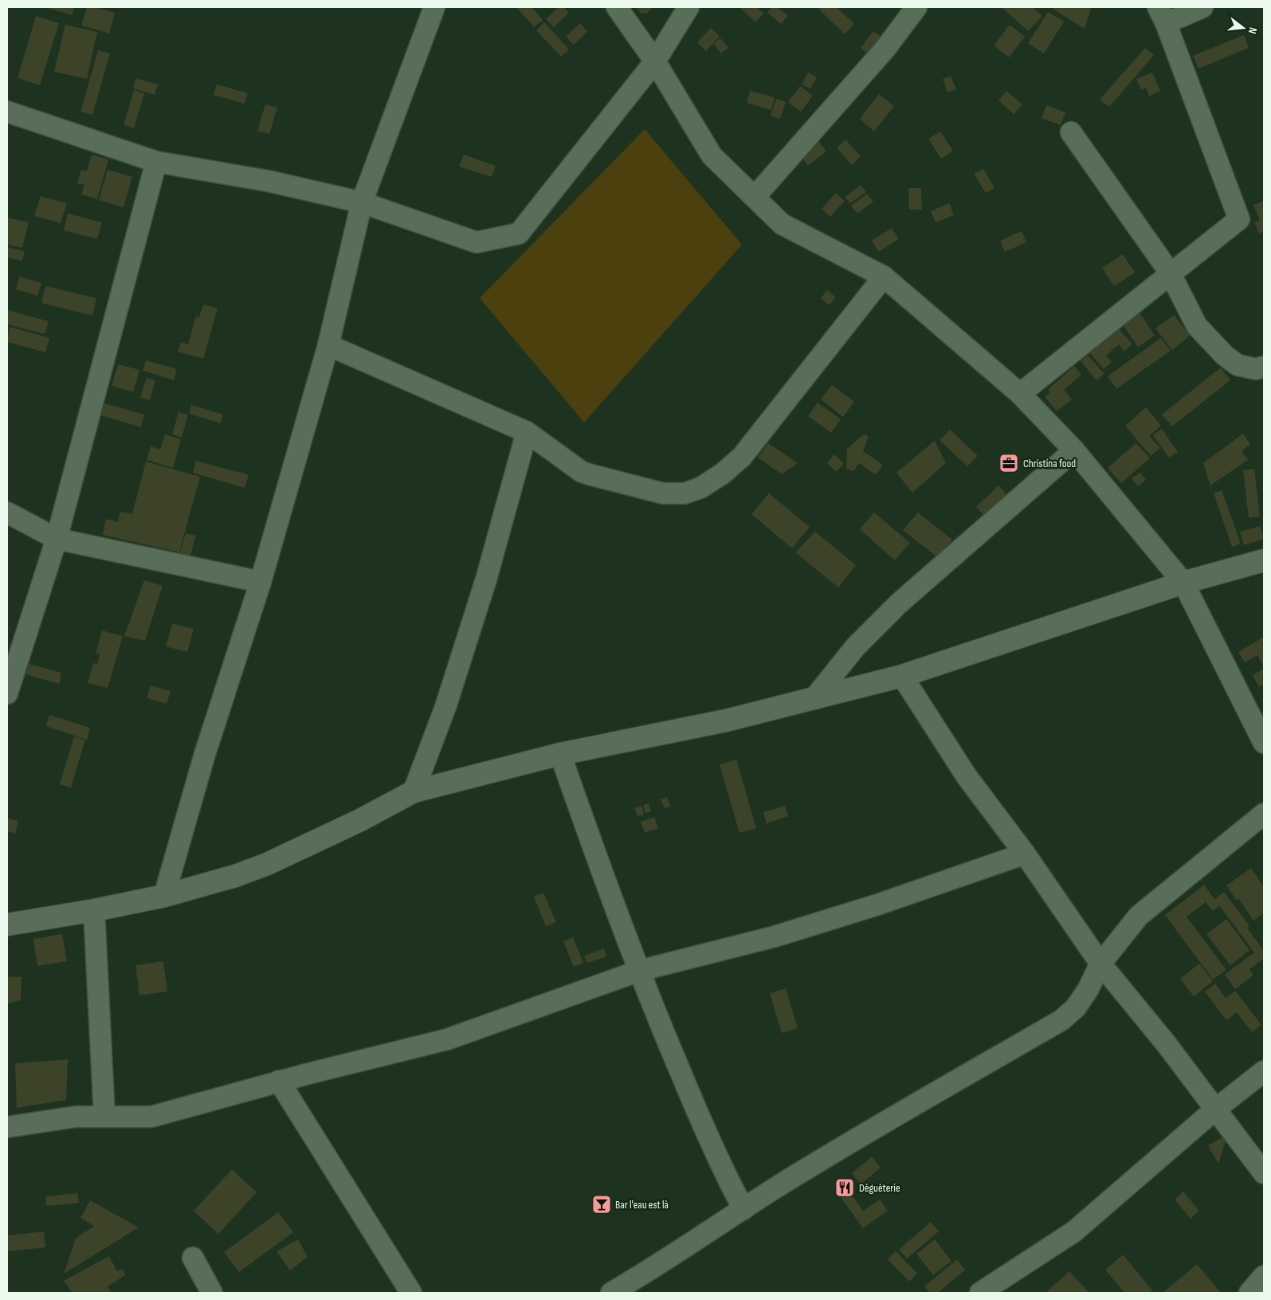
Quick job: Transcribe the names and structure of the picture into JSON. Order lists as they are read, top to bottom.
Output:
{
  "places": {
    "office": ["Christina food"],
    "restaurant": ["Dèguèterie"],
    "bar": ["Bar l'eau est là"]
  },
  "north": "right"
}
